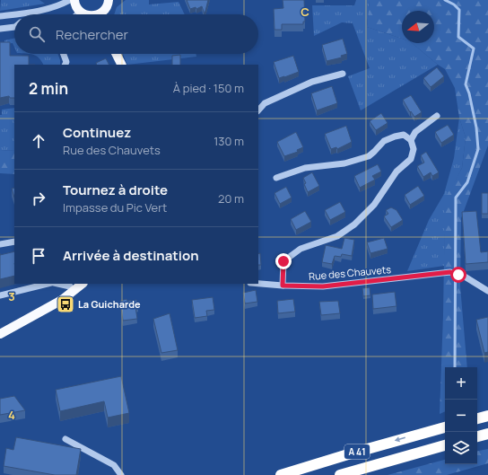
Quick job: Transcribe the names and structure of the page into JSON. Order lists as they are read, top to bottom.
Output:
{
  "streets": {
    "highway": ["A 41"],
    "street": ["Rue des Chauvets"]
  },
  "places": {
    "bus stop": ["La Guicharde"]
  },
  "north": "left",
  "page": {
    "search": "Rechercher",
    "heading": ["2 min", "À pied · 150 m"],
    "list": [
      ["Continuez", "Rue des Chauvets", "130 m"],
      ["Tournez à droite", "Impasse du Pic Vert", "20 m"],
      "Arrivée à destination"
    ],
    "map_buttons": ["+", "−"]
  },
  "grid": {
    "columns": ["C"],
    "rows": ["3", "4"]
  }
}
